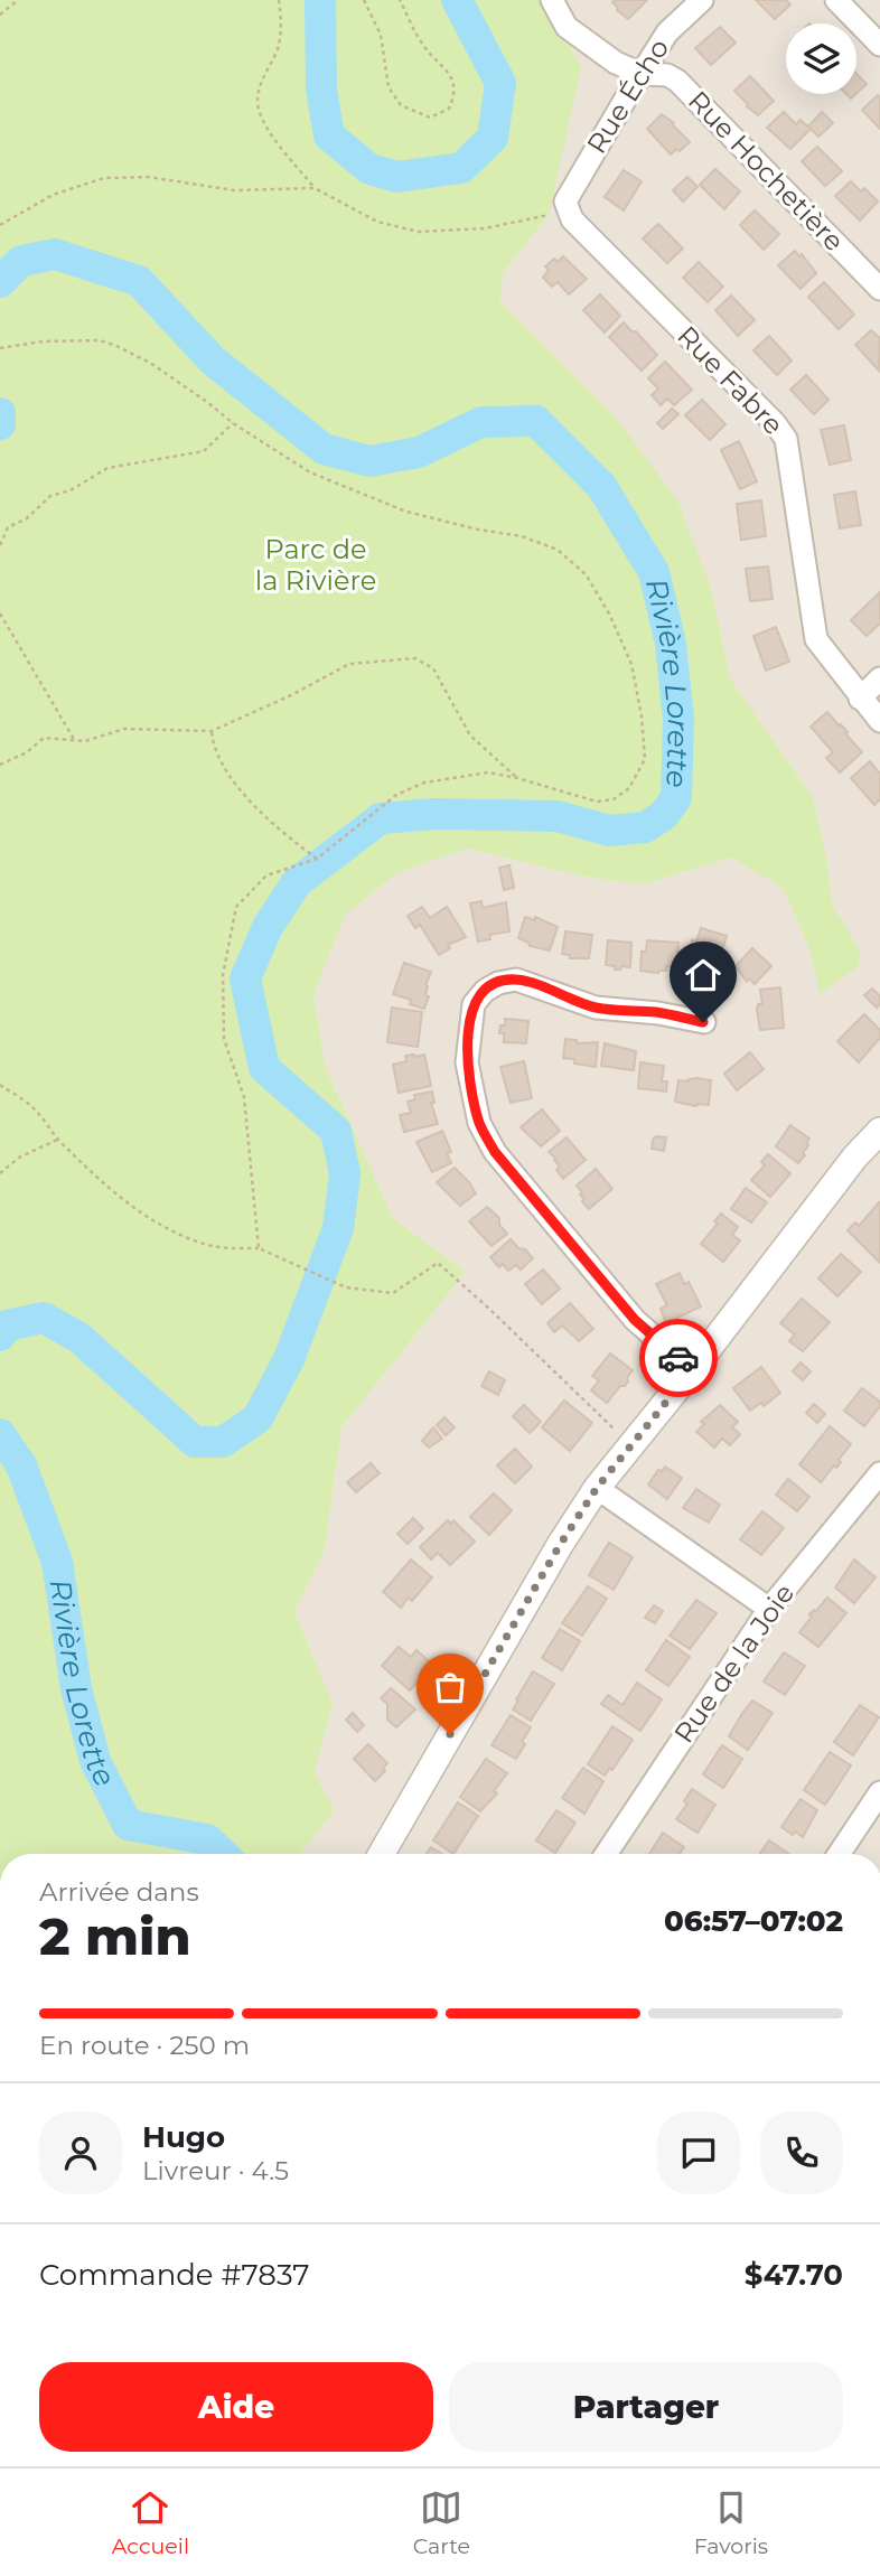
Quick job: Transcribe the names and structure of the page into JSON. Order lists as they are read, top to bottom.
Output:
{
  "streets": {
    "street": [
      "Rue Écho",
      "Rue Hochetière",
      "Rue Fabre",
      "Rue de la Joie"
    ]
  },
  "crossings": [
    ["Rue Écho", "Rue Hochetière"],
    ["Rue Écho", "Rue Fabre"]
  ],
  "water": ["Rivière Lorette"],
  "parks": ["Parc de la Rivière"],
  "page": {
    "heading": ["2 min", "Arrivée dans", "06:57–07:02"],
    "panel": [
      "Hugo",
      "Livreur · 4.5",
      "Commande #7837",
      "$47.70"
    ],
    "bar": "En route · 250 m",
    "buttons": ["Aide", "Partager"],
    "tabs": ["Accueil", "Carte", "Favoris"]
  }
}
